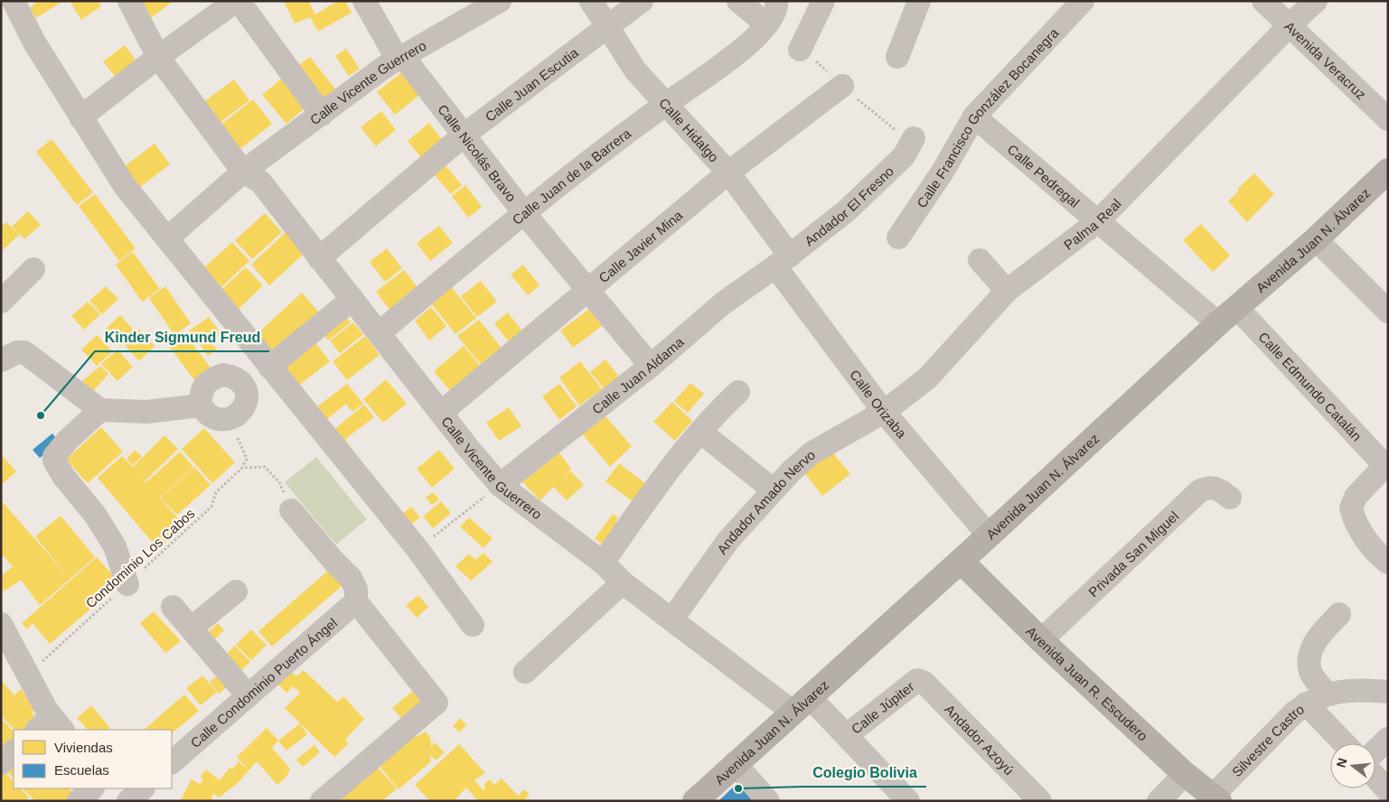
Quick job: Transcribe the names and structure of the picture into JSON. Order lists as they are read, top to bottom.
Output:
{
  "streets": {
    "main road": ["Avenida Juan N. Álvarez", "Avenida Juan R. Escudero"],
    "street": [
      "Avenida Veracruz",
      "Calle Vicente Guerrero",
      "Calle Juan Escutia",
      "Calle Francisco González Bocanegra",
      "Calle Hidalgo",
      "Calle Nicolás Bravo",
      "Calle Pedregal",
      "Calle Juan de la Barrera",
      "Andador El Fresno",
      "Palma Real",
      "Calle Javier Mina",
      "Calle Juan Aldama",
      "Calle Edmundo Catalán",
      "Calle Orizaba",
      "Andador Amado Nervo",
      "Privada San Miguel",
      "Calle Condominio Puerto Ángel",
      "Calle Júpiter",
      "Andador Azoyú",
      "Silvestre Castro"
    ],
    "path": ["Condominio Los Cabos"]
  },
  "crossings": [
    ["Avenida Veracruz", "Palma Real"],
    ["Calle Vicente Guerrero", "Calle Juan Escutia"],
    ["Calle Vicente Guerrero", "Calle Nicolás Bravo"],
    ["Calle Vicente Guerrero", "Calle Juan de la Barrera"],
    ["Calle Vicente Guerrero", "Avenida Juan N. Álvarez"],
    ["Calle Vicente Guerrero", "Calle Javier Mina"],
    ["Calle Vicente Guerrero", "Calle Juan Aldama"],
    ["Calle Vicente Guerrero", "Andador Amado Nervo"],
    ["Calle Vicente Guerrero", "Calle Júpiter"],
    ["Calle Juan Escutia", "Calle Hidalgo"],
    ["Calle Juan Escutia", "Calle Nicolás Bravo"],
    ["Calle Francisco González Bocanegra", "Calle Pedregal"],
    ["Calle Hidalgo", "Calle Juan de la Barrera"],
    ["Calle Hidalgo", "Andador El Fresno"],
    ["Calle Hidalgo", "Calle Javier Mina"],
    ["Calle Hidalgo", "Calle Juan Aldama"],
    ["Calle Hidalgo", "Calle Orizaba"],
    ["Calle Nicolás Bravo", "Calle Juan de la Barrera"],
    ["Calle Nicolás Bravo", "Calle Javier Mina"],
    ["Calle Nicolás Bravo", "Calle Juan Aldama"],
    ["Calle Pedregal", "Palma Real"],
    ["Calle Pedregal", "Avenida Juan N. Álvarez"],
    ["Andador El Fresno", "Calle Juan Aldama"],
    ["Andador El Fresno", "Calle Orizaba"],
    ["Palma Real", "Calle Orizaba"],
    ["Palma Real", "Andador Amado Nervo"],
    ["Avenida Juan N. Álvarez", "Calle Edmundo Catalán"],
    ["Avenida Juan N. Álvarez", "Calle Orizaba"],
    ["Avenida Juan N. Álvarez", "Avenida Juan R. Escudero"],
    ["Calle Juan Aldama", "Calle Orizaba"],
    ["Calle Orizaba", "Andador Amado Nervo"],
    ["Privada San Miguel", "Avenida Juan R. Escudero"],
    ["Avenida Juan R. Escudero", "Silvestre Castro"],
    ["Calle Júpiter", "Andador Azoyú"]
  ],
  "places": ["Kinder Sigmund Freud", "Colegio Bolivia"],
  "legend": ["Viviendas", "Escuelas"],
  "north": "left"
}
